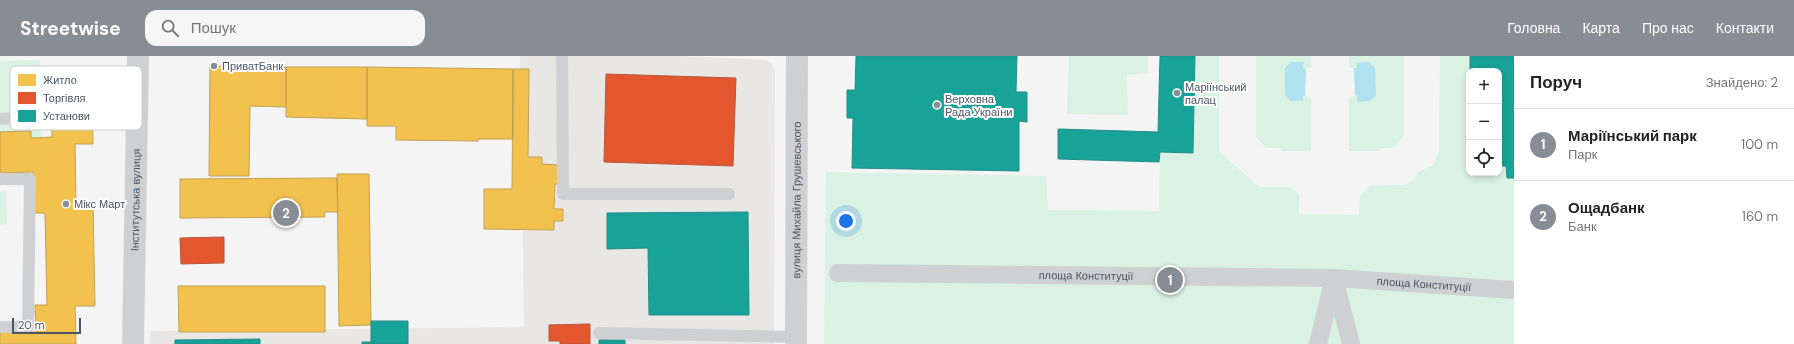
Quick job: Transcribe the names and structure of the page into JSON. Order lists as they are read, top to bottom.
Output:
{
  "streets": {
    "main road": ["вулиця Михайла Грушевського"],
    "street": ["Інститутська вулиця", "площа Конституції"]
  },
  "places": [
    "ПриватБанк",
    "Маріїнський палац",
    "Верховна Рада України",
    "Мікс Март"
  ],
  "legend": ["Житло", "Торгівля", "Установи"],
  "scale_bar": "20 m",
  "page": {
    "header": "Streetwise",
    "search": "Пошук",
    "nav": [
      "Головна",
      "Карта",
      "Про нас",
      "Контакти"
    ],
    "heading": ["Поруч", "Знайдено: 2"],
    "map_buttons": ["+", "−"],
    "list": [
      {
        "mark": "1",
        "name": "Маріїнський парк",
        "note": "Парк",
        "value": "100 m"
      },
      {
        "mark": "2",
        "name": "Ощадбанк",
        "note": "Банк",
        "value": "160 m"
      }
    ],
    "pins": ["2", "1"],
    "scale": "20 m"
  }
}
